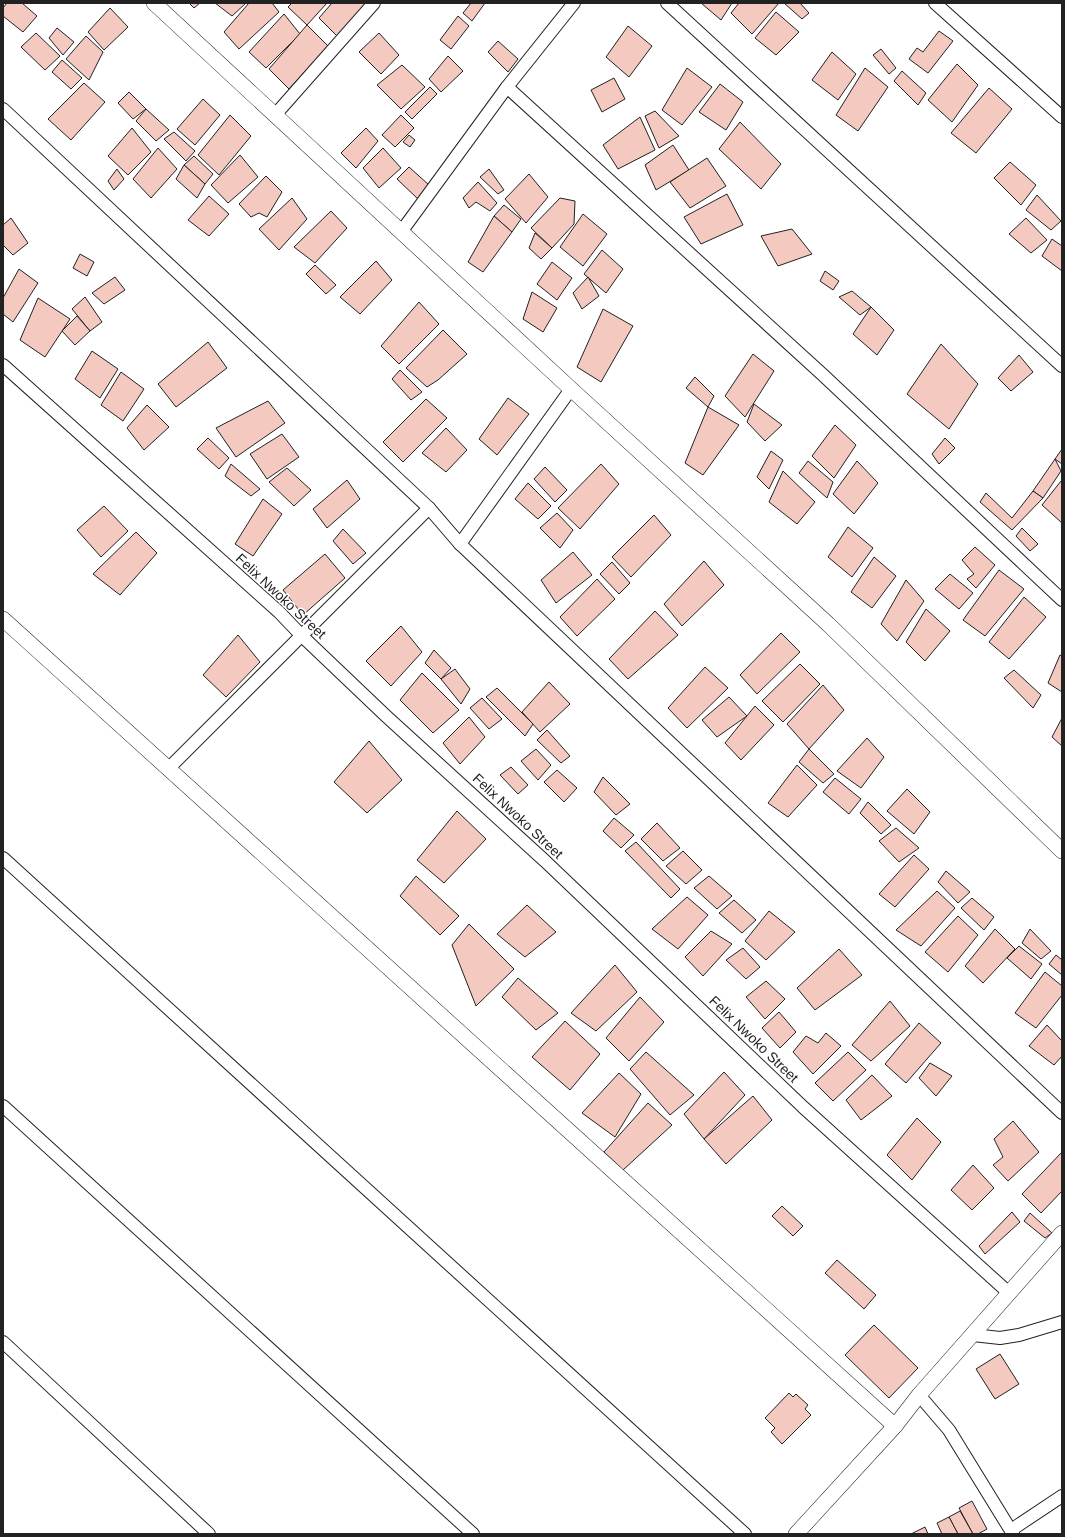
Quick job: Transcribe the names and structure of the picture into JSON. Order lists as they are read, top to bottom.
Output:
{
  "streets": {
    "street": ["Felix Nwoko Street"]
  }
}
